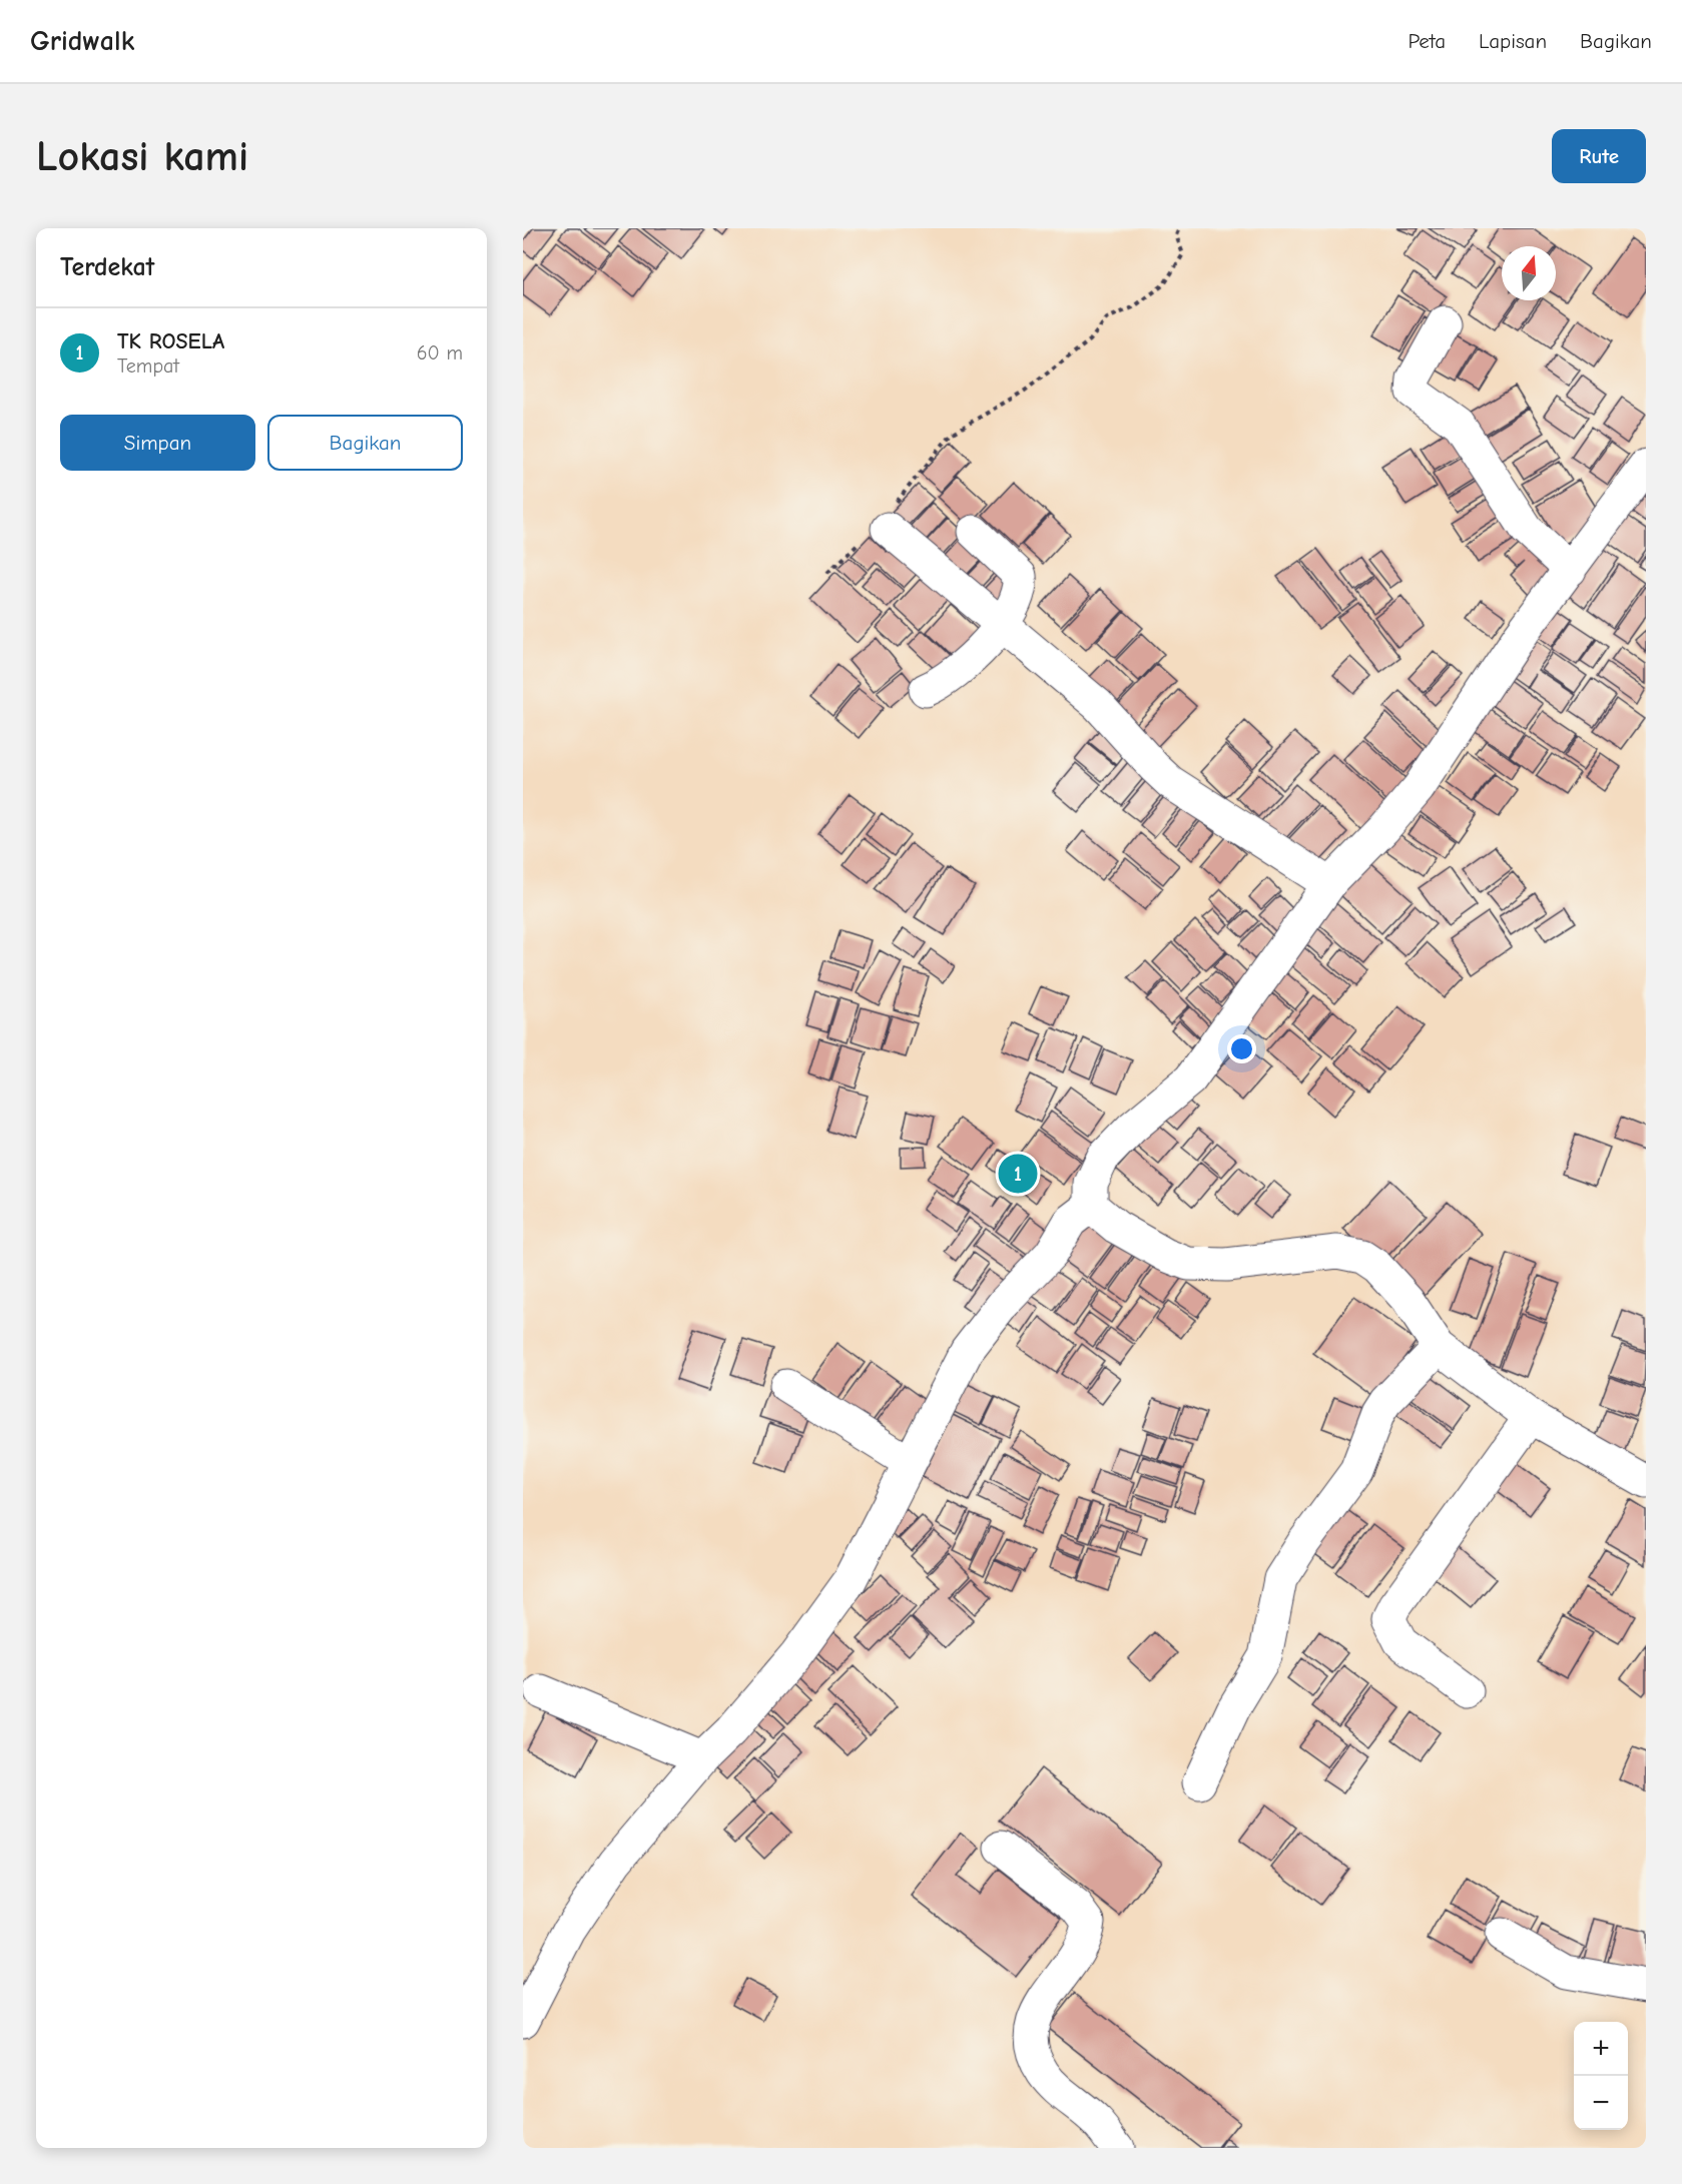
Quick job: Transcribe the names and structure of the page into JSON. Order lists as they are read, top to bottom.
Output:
{
  "north": "top",
  "page": {
    "header": "Gridwalk",
    "nav": ["Peta", "Lapisan", "Bagikan"],
    "buttons": [
      "Rute",
      ["Simpan", "Bagikan"]
    ],
    "title": "Lokasi kami",
    "heading": "Terdekat",
    "list": [
      {
        "mark": "1",
        "name": "TK ROSELA",
        "note": "Tempat",
        "value": "60 m"
      }
    ],
    "pins": "1",
    "map_buttons": ["+", "−"]
  }
}
